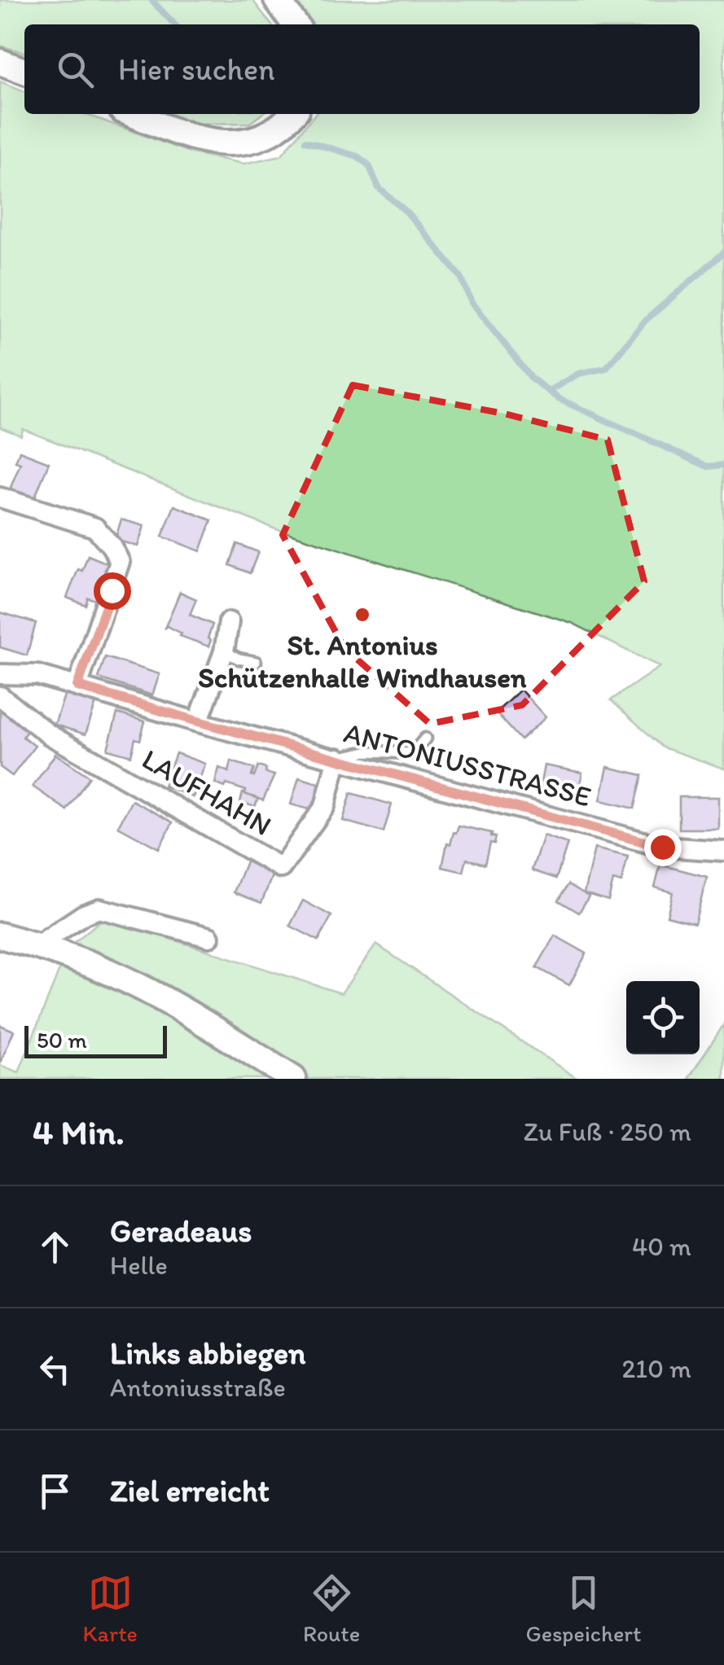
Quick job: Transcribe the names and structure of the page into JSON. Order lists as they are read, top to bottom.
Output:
{
  "streets": {
    "street": ["ANTONIUSSTRASSE", "LAUFHAHN"]
  },
  "crossings": [
    ["ANTONIUSSTRASSE", "LAUFHAHN"]
  ],
  "places": ["St. Antonius Schützenhalle Windhausen"],
  "scale_bar": "50 m",
  "page": {
    "search": "Hier suchen",
    "scale": "50 m",
    "heading": ["4 Min.", "Zu Fuß · 250 m"],
    "list": [
      ["Geradeaus", "Helle", "40 m"],
      ["Links abbiegen", "Antoniusstraße", "210 m"],
      "Ziel erreicht"
    ],
    "nav": ["Karte", "Route", "Gespeichert"]
  }
}
